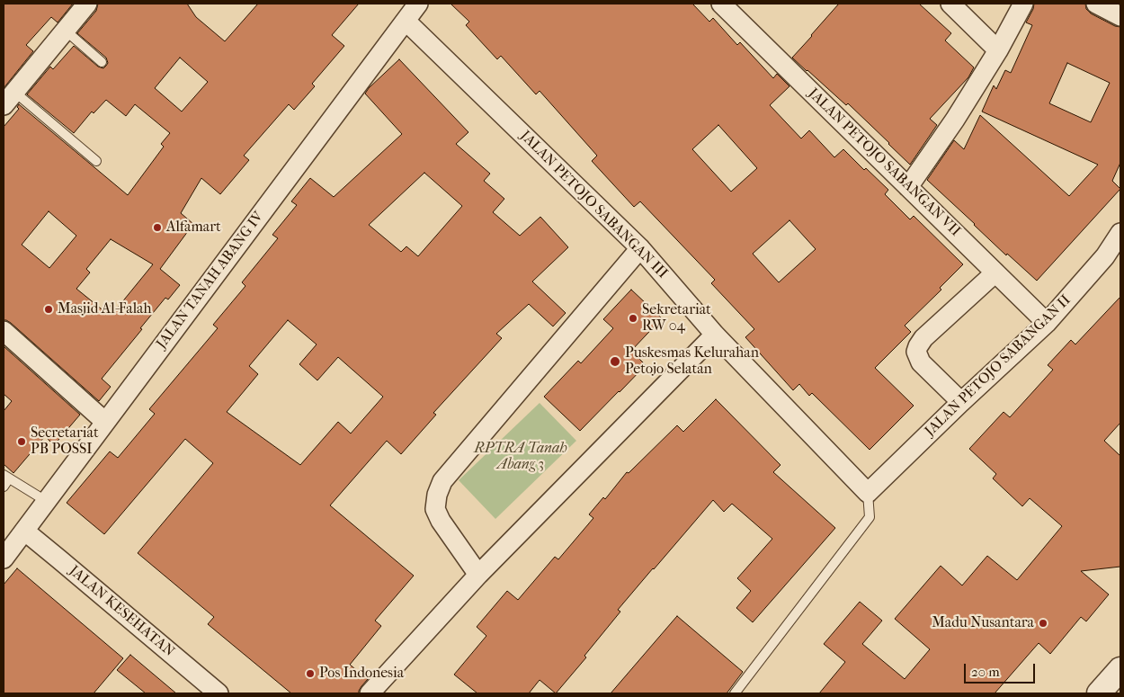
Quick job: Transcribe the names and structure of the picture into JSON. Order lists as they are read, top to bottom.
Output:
{
  "streets": {
    "street": [
      "JALAN PETOJO SABANGAN VII",
      "JALAN PETOJO SABANGAN III",
      "JALAN TANAH ABANG IV",
      "JALAN PETOJO SABANGAN II",
      "JALAN KESEHATAN"
    ]
  },
  "crossings": [
    ["JALAN PETOJO SABANGAN VII", "JALAN PETOJO SABANGAN II"],
    ["JALAN PETOJO SABANGAN III", "JALAN TANAH ABANG IV"],
    ["JALAN PETOJO SABANGAN III", "JALAN PETOJO SABANGAN II"],
    ["JALAN TANAH ABANG IV", "JALAN KESEHATAN"]
  ],
  "parks": ["RPTRA Tanah Abang 3"],
  "places": [
    "Alfamart",
    "Masjid Al-Falah",
    "Sekretariat RW 04",
    "Puskesmas Kelurahan Petojo Selatan",
    "Secretariat PB POSSI",
    "Madu Nusantara",
    "Pos Indonesia"
  ],
  "scale_bar": "20 m"
}
